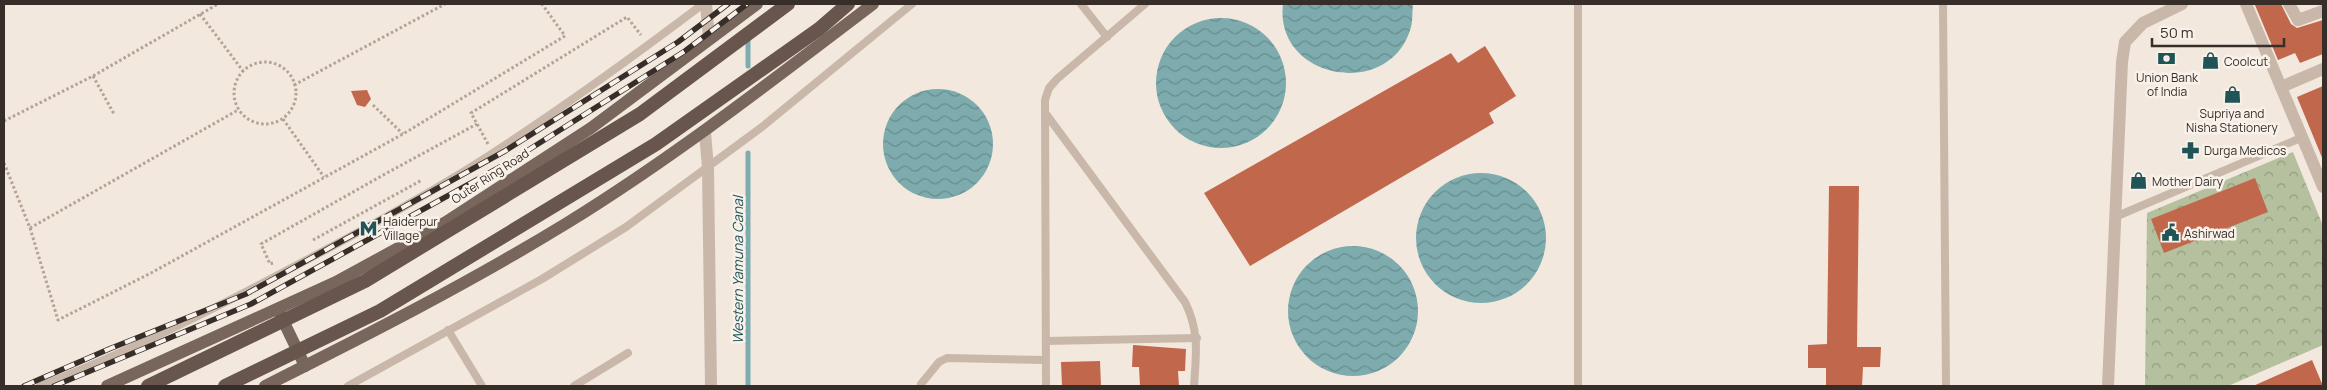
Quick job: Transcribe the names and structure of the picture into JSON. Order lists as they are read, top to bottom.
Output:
{
  "streets": {
    "highway": ["Outer Ring Road"]
  },
  "water": ["Western Yamuna Canal"],
  "places": {
    "bank": ["Union Bank of India"],
    "shop": ["Coolcut", "Supriya and Nisha Stationery", "Mother Dairy"],
    "pharmacy": ["Durga Medicos"],
    "metro station": ["Haiderpur Village"],
    "public building": ["Ashirwad"]
  },
  "scale_bar": "50 m"
}
